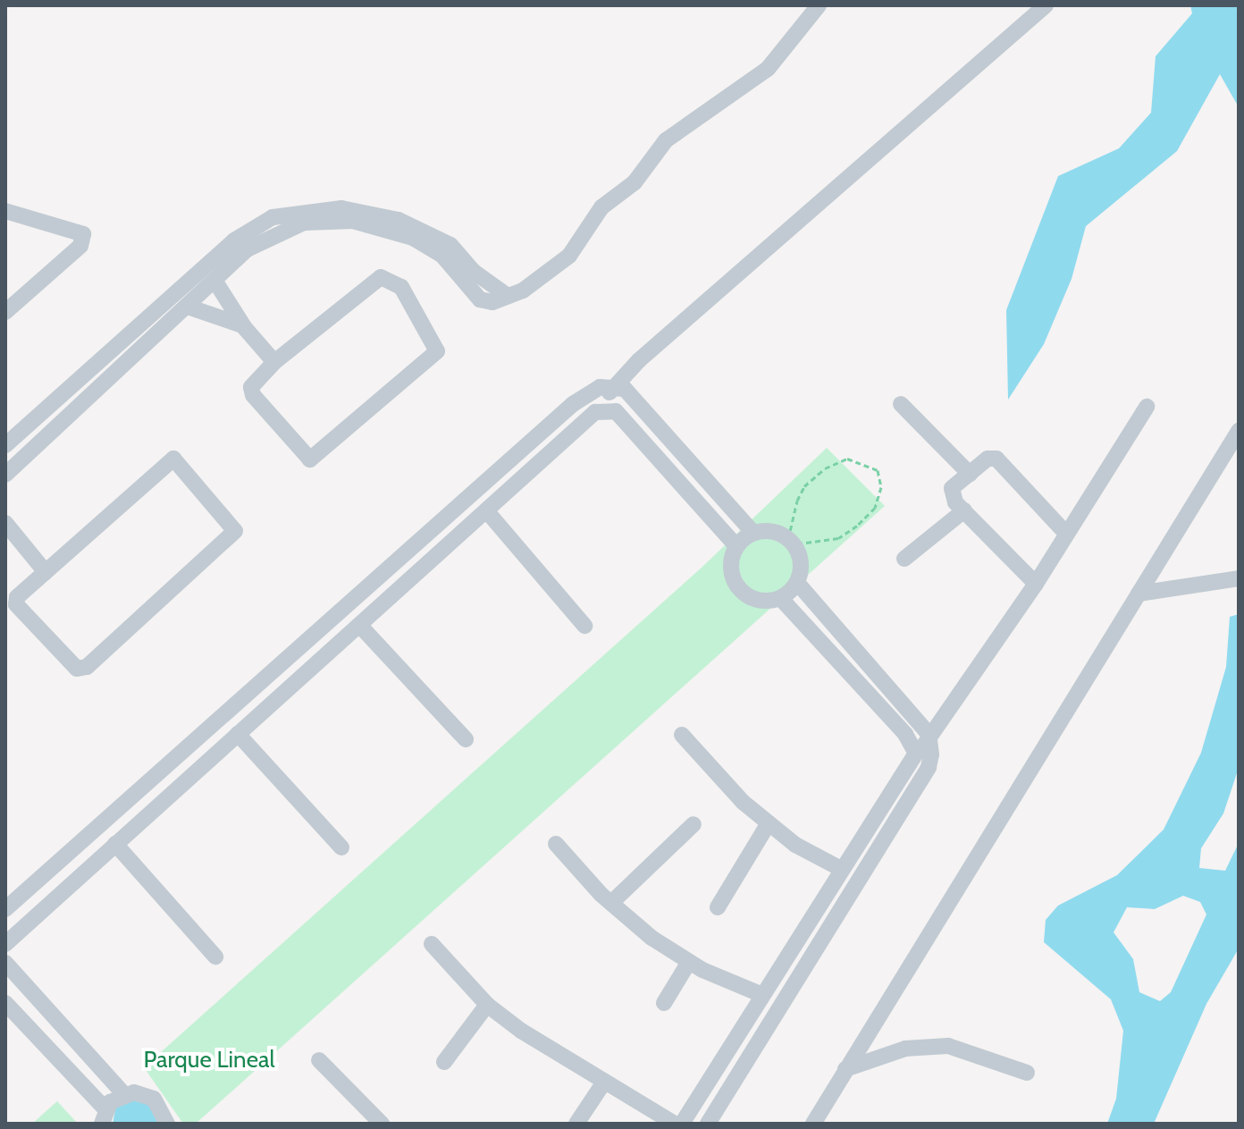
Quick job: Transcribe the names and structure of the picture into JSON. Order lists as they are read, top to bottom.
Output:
{
  "parks": ["Parque Lineal"]
}
